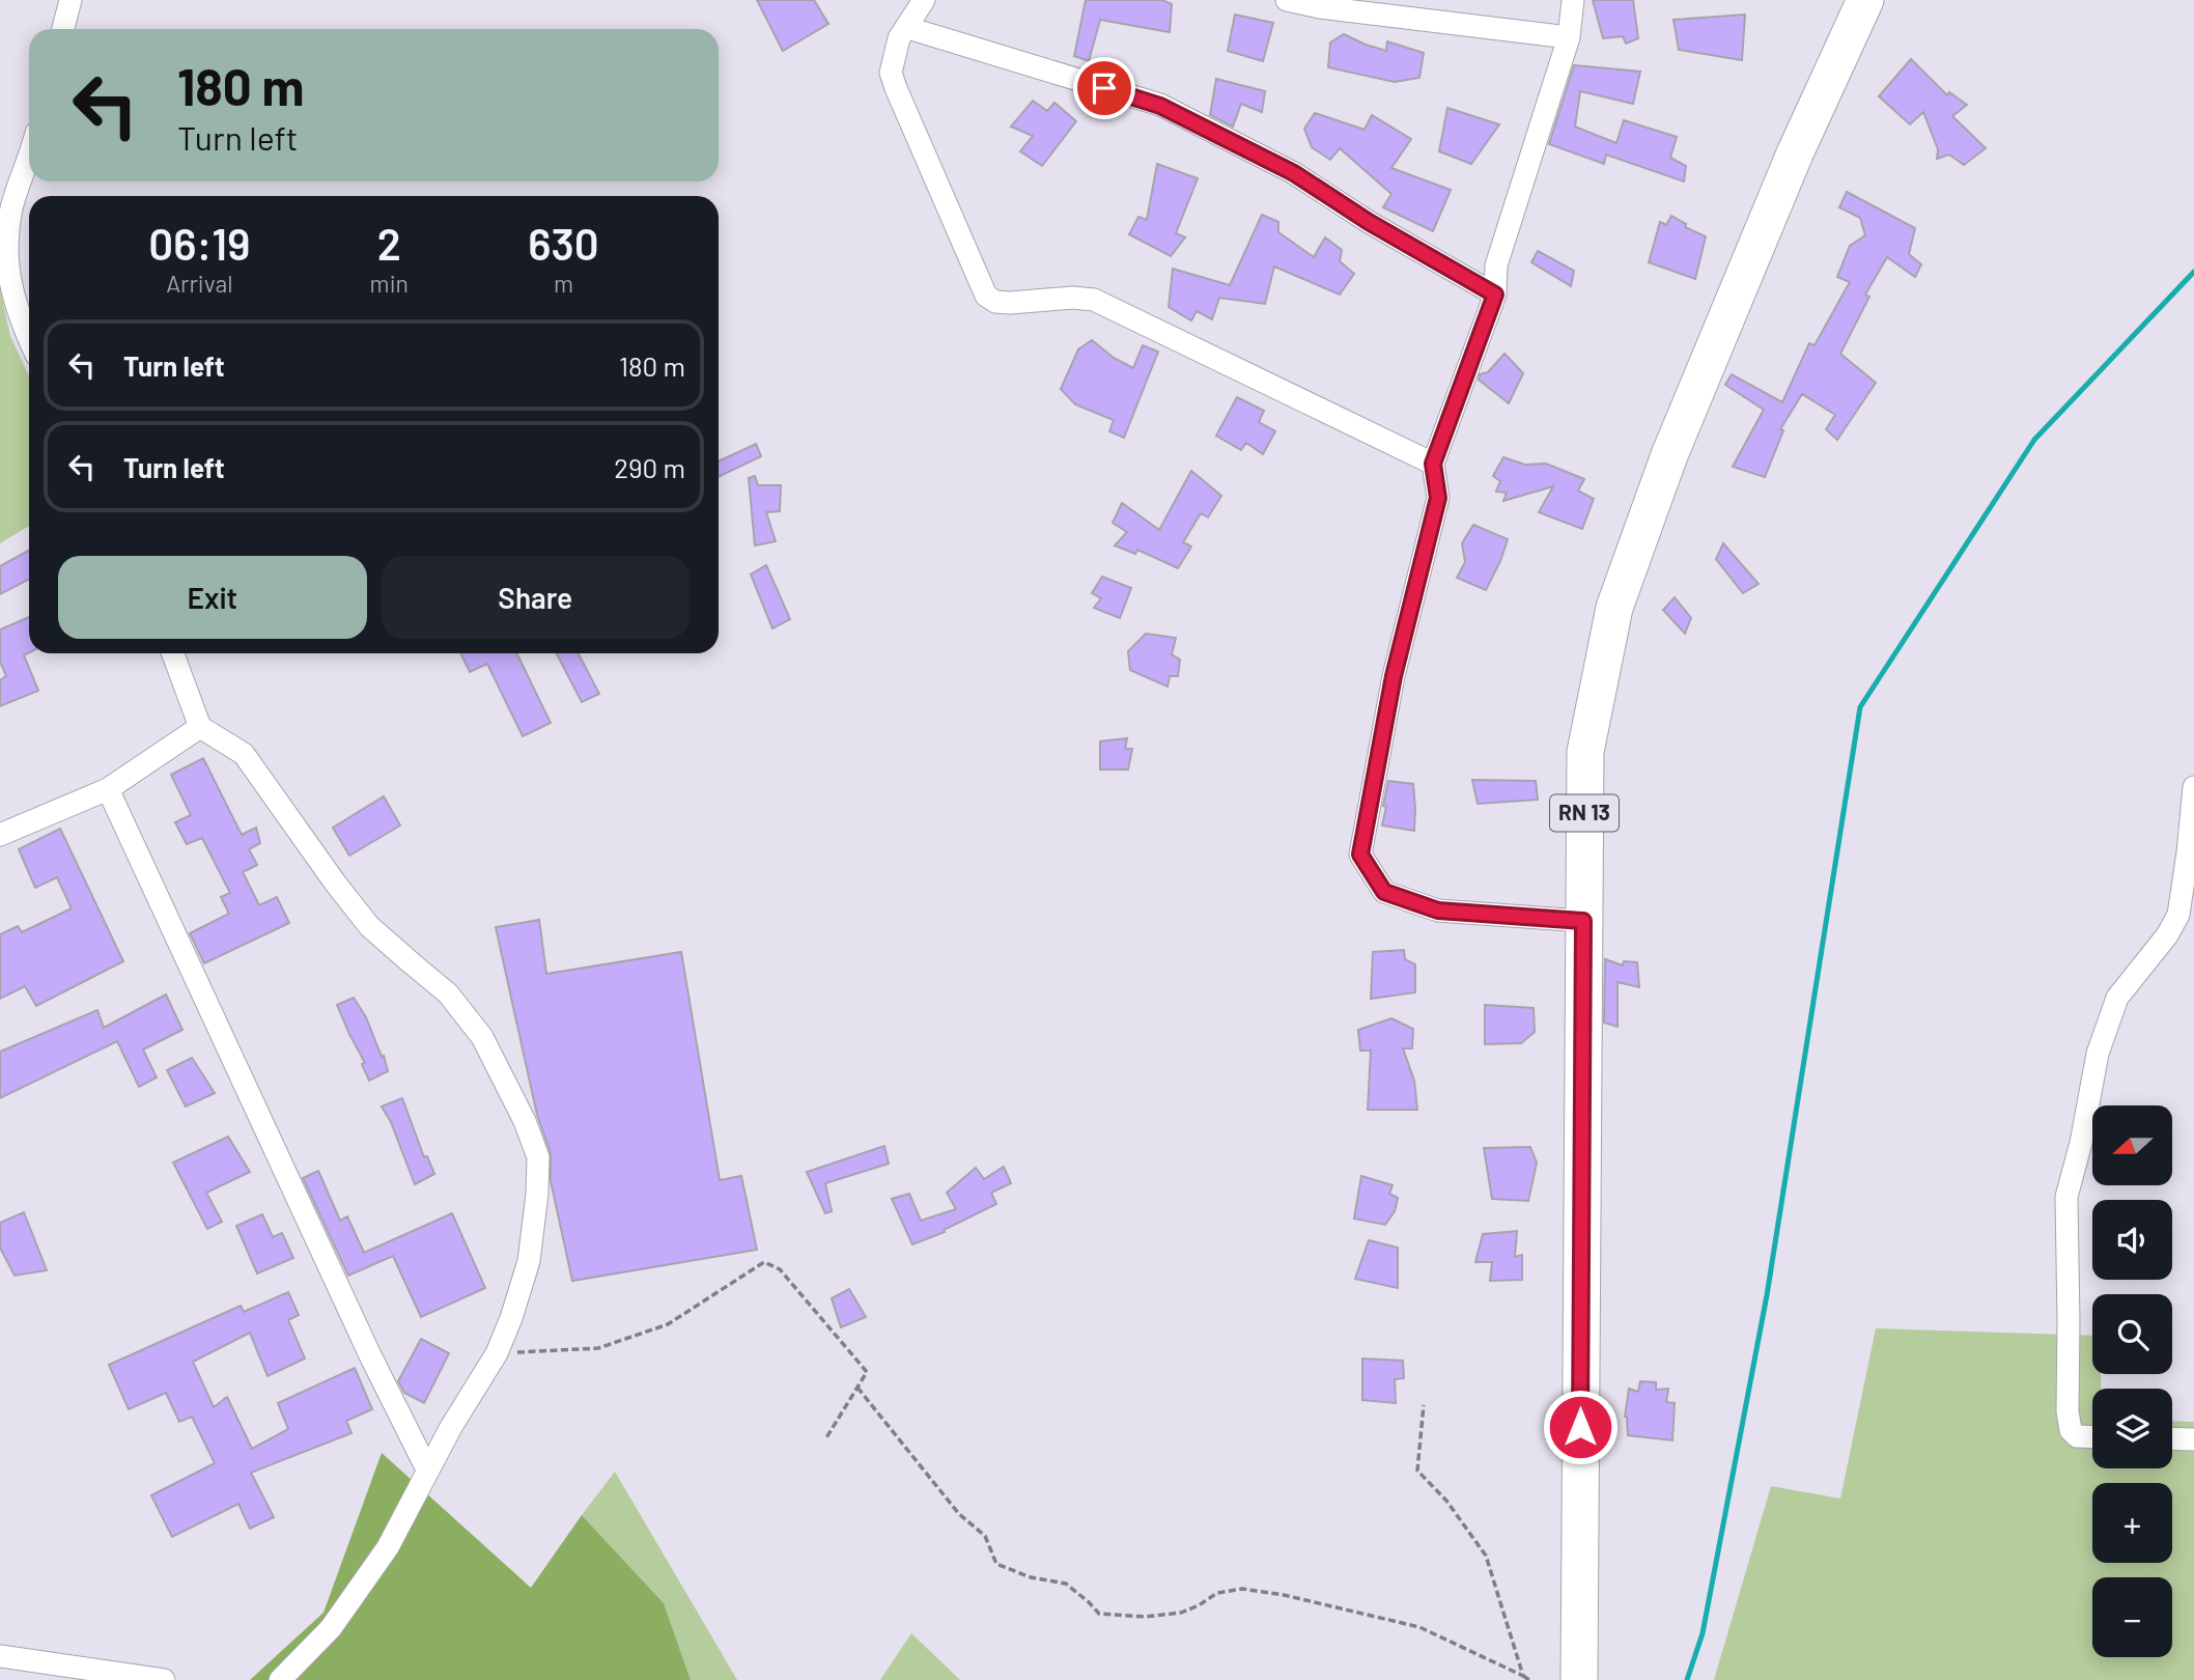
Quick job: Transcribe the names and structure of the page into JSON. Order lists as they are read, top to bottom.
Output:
{
  "streets": {
    "main road": ["RN 13"]
  },
  "north": "left",
  "page": {
    "turn": ["180 m", "Turn left"],
    "eta": [
      "06:19",
      "Arrival",
      "2",
      "min",
      "630",
      "m"
    ],
    "list": [
      {
        "name": "Turn left",
        "value": "180 m"
      },
      {
        "name": "Turn left",
        "value": "290 m"
      }
    ],
    "buttons": ["Exit", "Share"],
    "map_buttons": ["+", "−"]
  }
}
